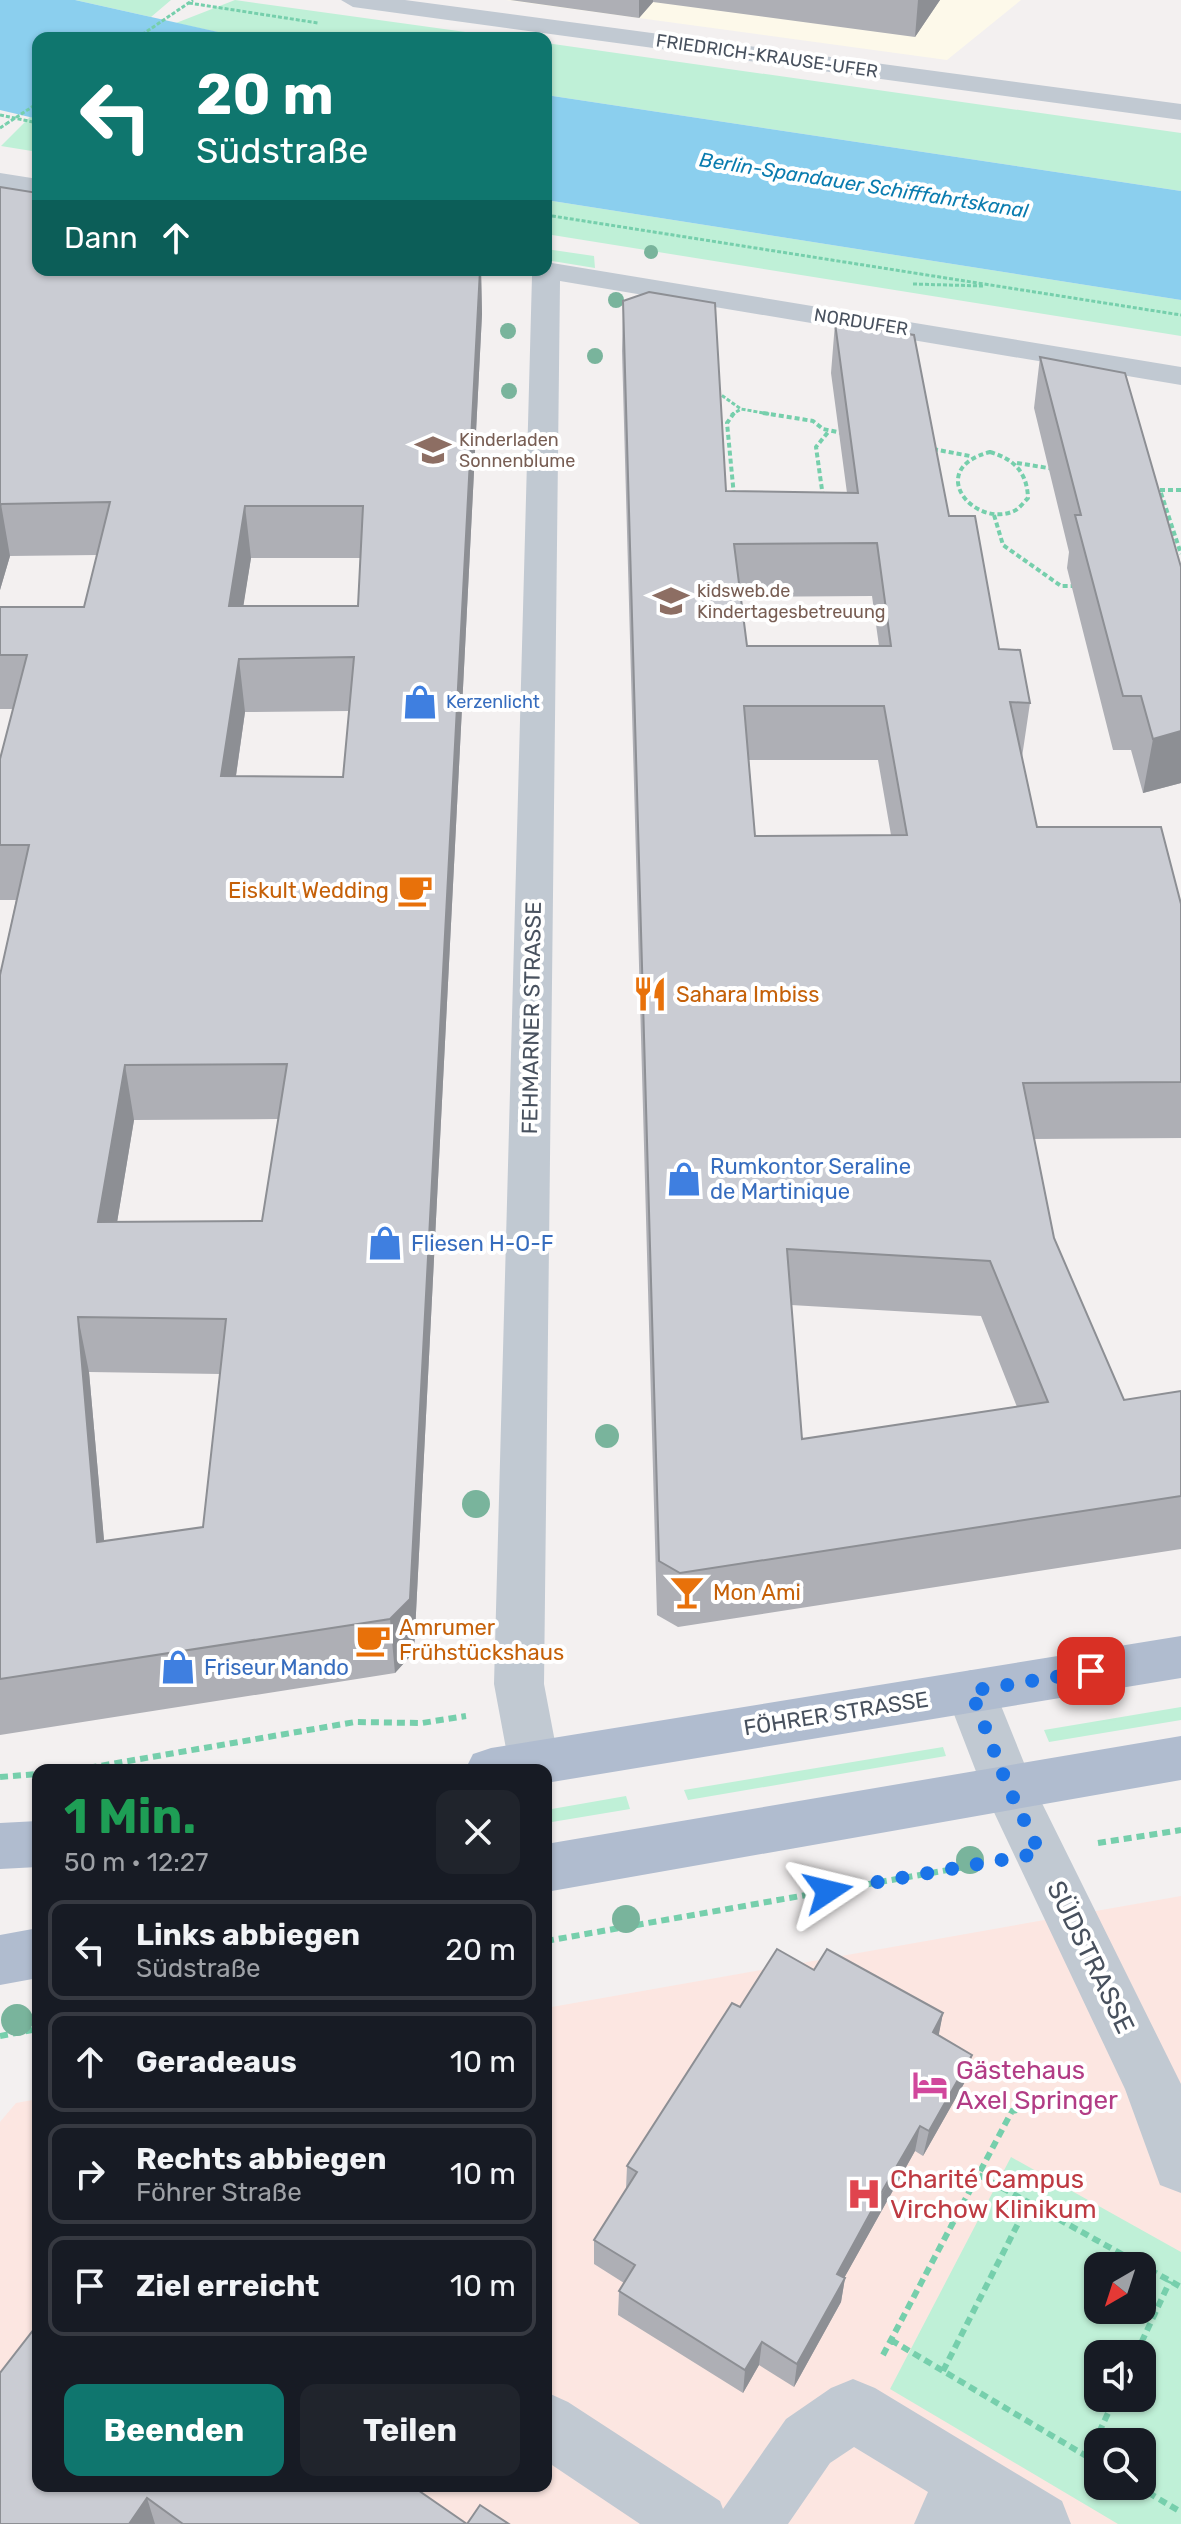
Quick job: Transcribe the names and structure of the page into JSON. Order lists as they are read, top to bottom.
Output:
{
  "streets": {
    "main road": ["FÖHRER STRASSE"],
    "street": [
      "FRIEDRICH-KRAUSE-UFER",
      "NORDUFER",
      "FEHMARNER STRASSE",
      "SÜDSTRASSE"
    ]
  },
  "crossings": [
    ["FÖHRER STRASSE", "SÜDSTRASSE"]
  ],
  "water": ["Berlin-Spandauer Schifffahrtskanal"],
  "places": {
    "school or university": ["Kinderladen Sonnenblume", "kidsweb.de Kindertagesbetreuung"],
    "shop": [
      "Kerzenlicht",
      "Rumkontor Seraline de Martinique",
      "Fliesen H-O-F",
      "Friseur Mando"
    ],
    "cafe": ["Eiskult Wedding", "Amrumer Frühstückshaus"],
    "restaurant": ["Sahara Imbiss"],
    "bar": ["Mon Ami"],
    "hotel": ["Gästehaus Axel Springer"],
    "hospital": ["Charité Campus Virchow Klinikum"]
  },
  "north": "bottom left",
  "page": {
    "turn": ["20 m", "Südstraße"],
    "then": "Dann",
    "heading": ["1 Min.", "50 m · 12:27"],
    "list": [
      {
        "name": "Links abbiegen",
        "note": "Südstraße",
        "value": "20 m"
      },
      {
        "name": "Geradeaus",
        "value": "10 m"
      },
      {
        "name": "Rechts abbiegen",
        "note": "Föhrer Straße",
        "value": "10 m"
      },
      {
        "name": "Ziel erreicht",
        "value": "10 m"
      }
    ],
    "buttons": ["Beenden", "Teilen"]
  }
}
